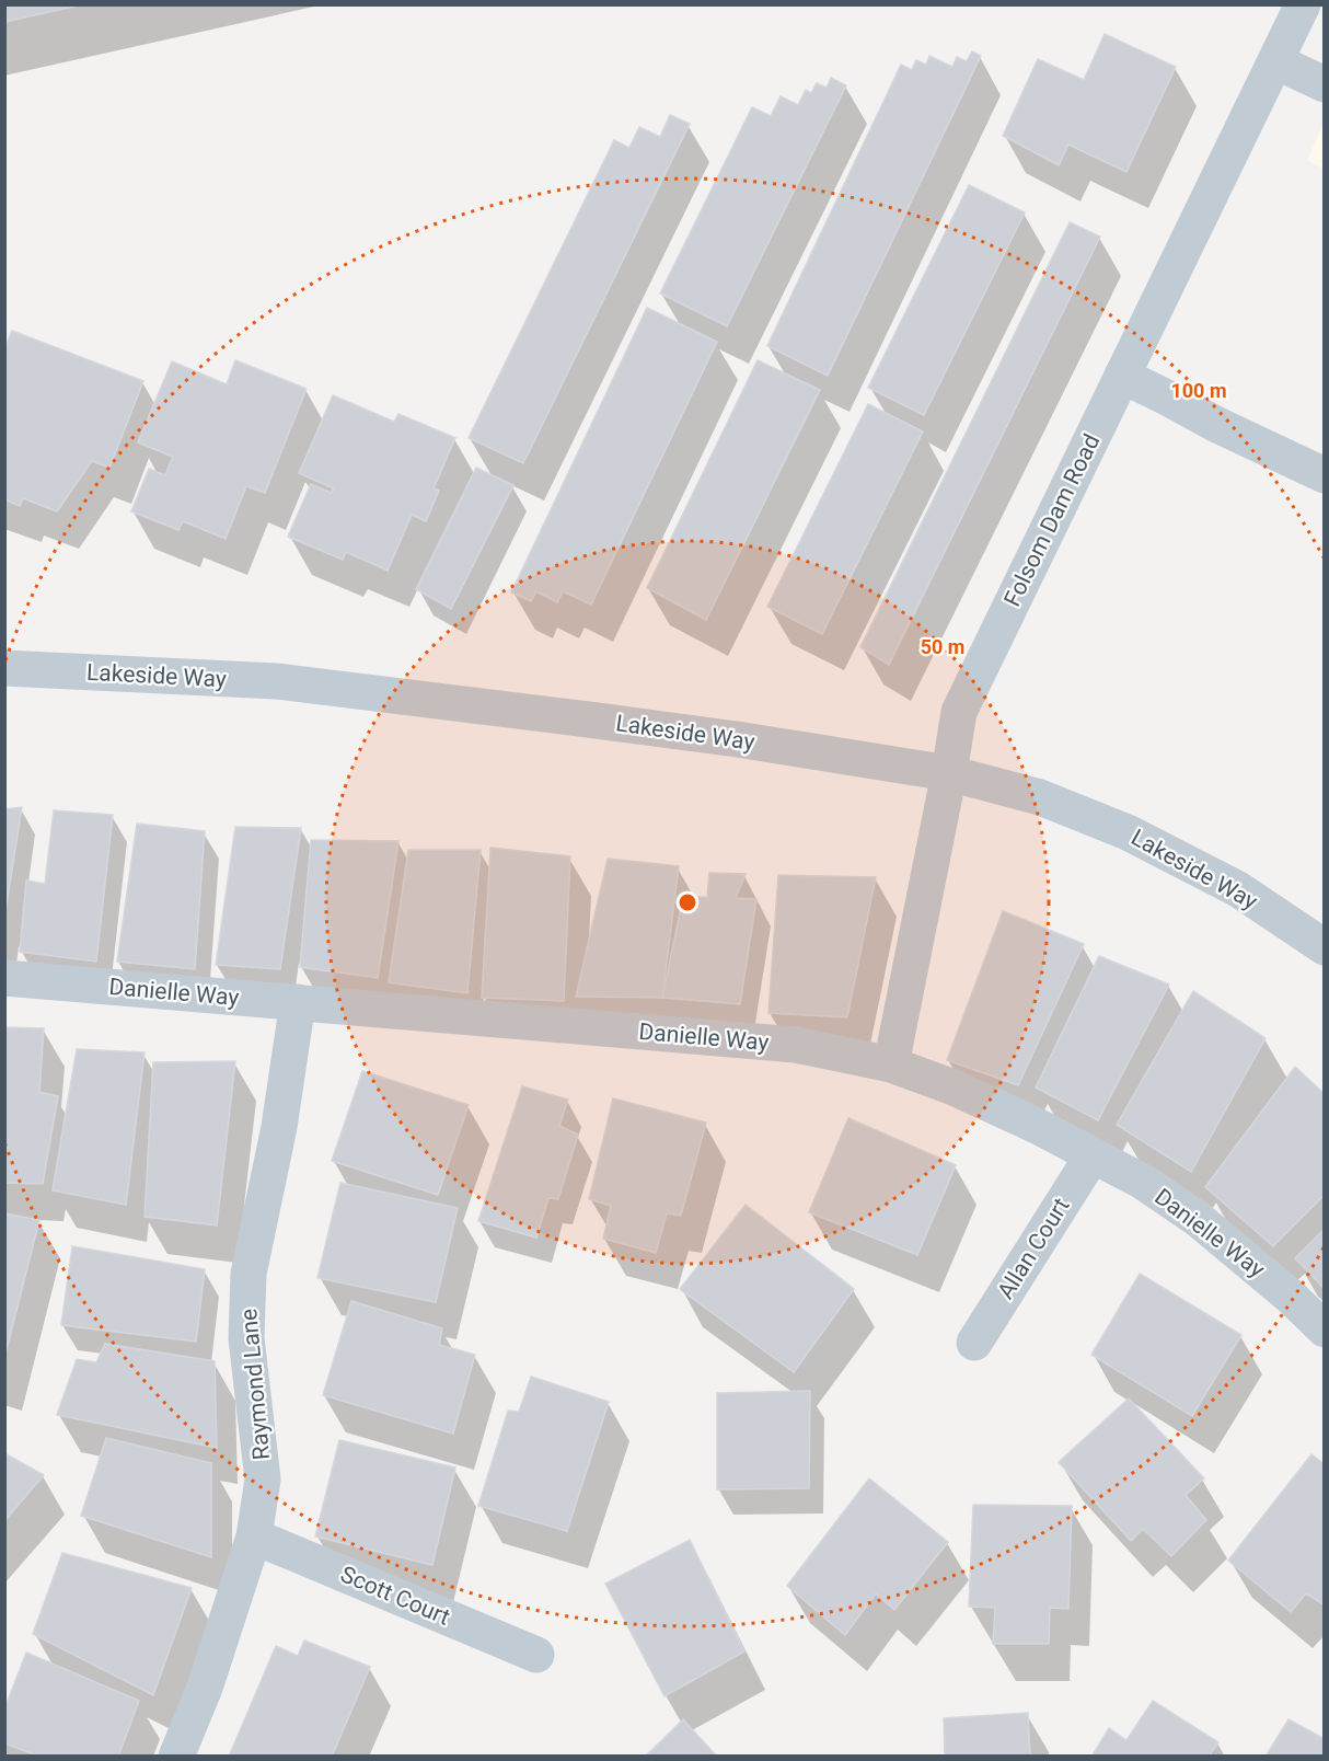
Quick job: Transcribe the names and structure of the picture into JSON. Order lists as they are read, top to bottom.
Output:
{
  "streets": {
    "street": [
      "Folsom Dam Road",
      "Lakeside Way",
      "Danielle Way",
      "Allan Court",
      "Raymond Lane",
      "Scott Court"
    ]
  },
  "crossings": [
    ["Folsom Dam Road", "Lakeside Way"],
    ["Folsom Dam Road", "Danielle Way"],
    ["Danielle Way", "Allan Court"],
    ["Danielle Way", "Raymond Lane"],
    ["Raymond Lane", "Scott Court"]
  ],
  "rings": ["100 m", "50 m"]
}
